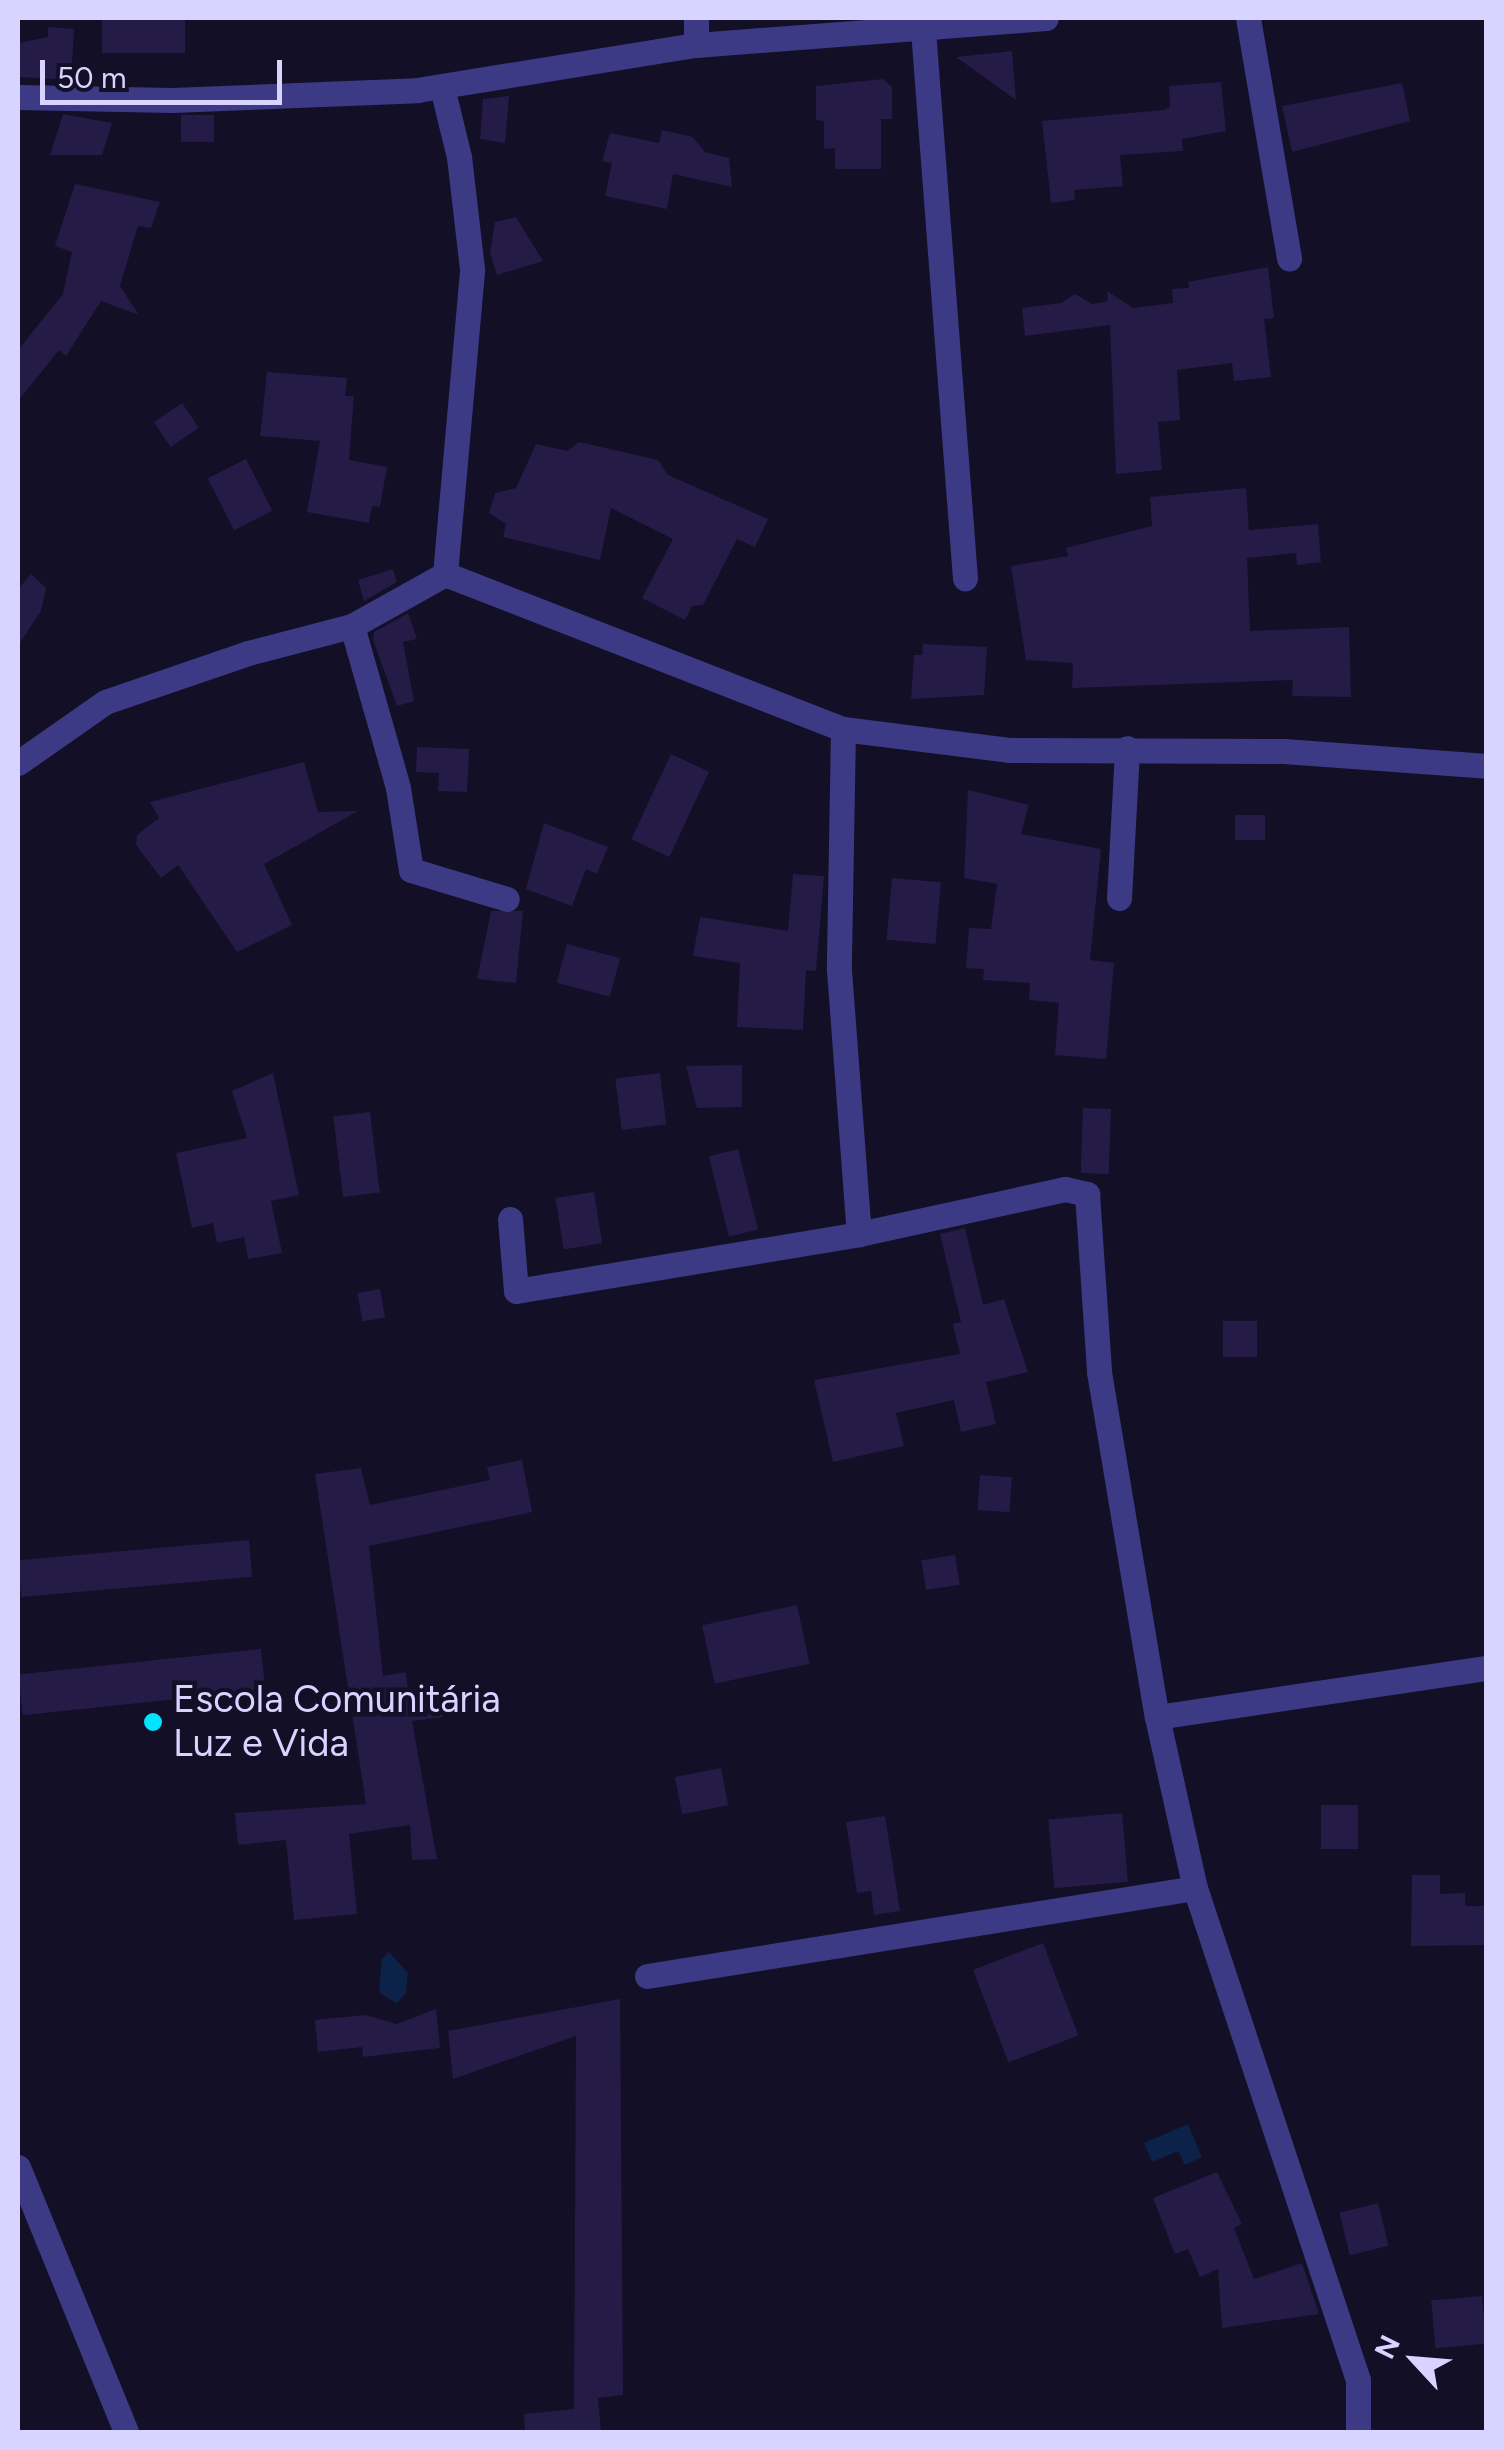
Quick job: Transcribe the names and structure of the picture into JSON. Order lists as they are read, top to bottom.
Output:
{
  "places": ["Escola Comunitária Luz e Vida"],
  "scale_bar": "50 m",
  "north": "top left"
}
